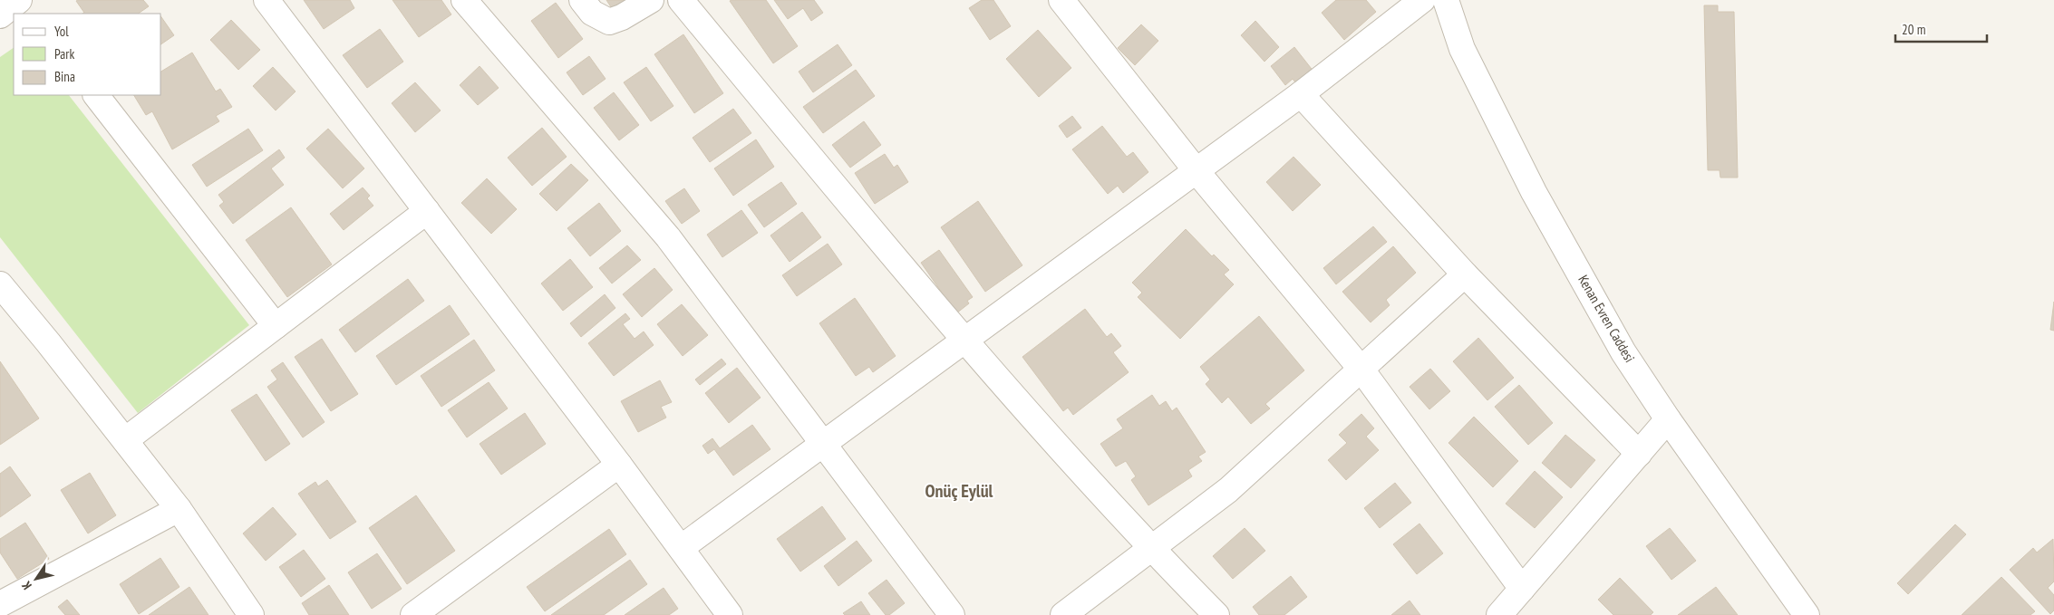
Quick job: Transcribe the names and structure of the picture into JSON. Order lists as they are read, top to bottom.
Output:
{
  "streets": {
    "street": ["Kenan Evren Caddesi"]
  },
  "districts": ["Onüç Eylül"],
  "legend": ["Yol", "Park", "Bina"],
  "scale_bar": "20 m",
  "north": "bottom left"
}
